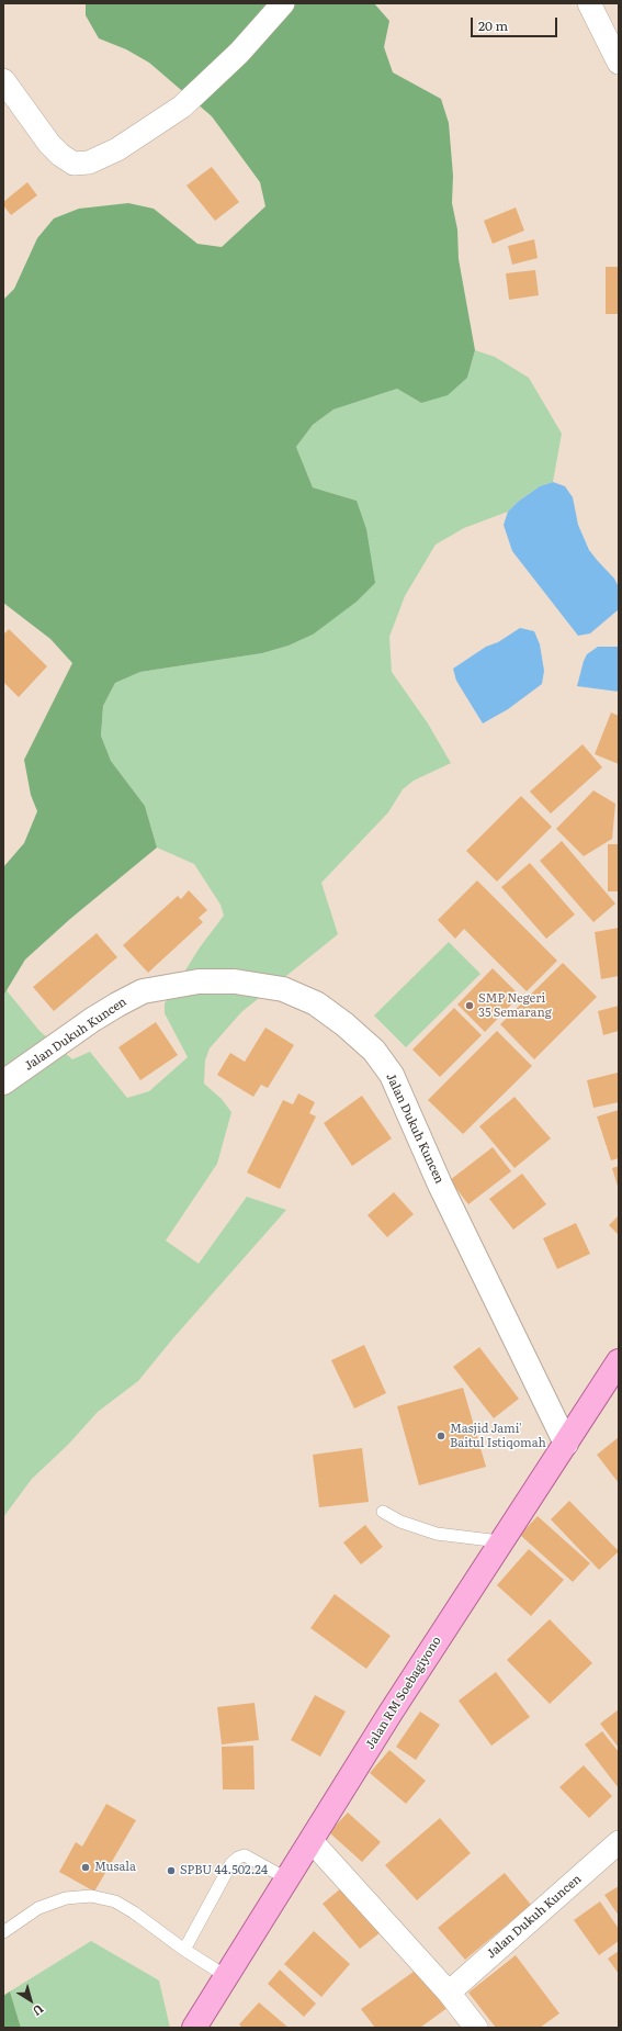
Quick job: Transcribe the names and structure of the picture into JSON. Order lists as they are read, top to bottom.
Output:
{
  "streets": {
    "main road": ["Jalan RM Soebagiyono"],
    "street": ["Jalan Dukuh Kuncen"]
  },
  "crossings": [
    ["Jalan Dukuh Kuncen", "Jalan RM Soebagiyono"]
  ],
  "places": [
    "SMP Negeri 35 Semarang",
    "Masjid Jami' Baitul Istiqomah",
    "Musala",
    "SPBU 44.502.24"
  ],
  "scale_bar": "20 m",
  "north": "bottom right"
}
